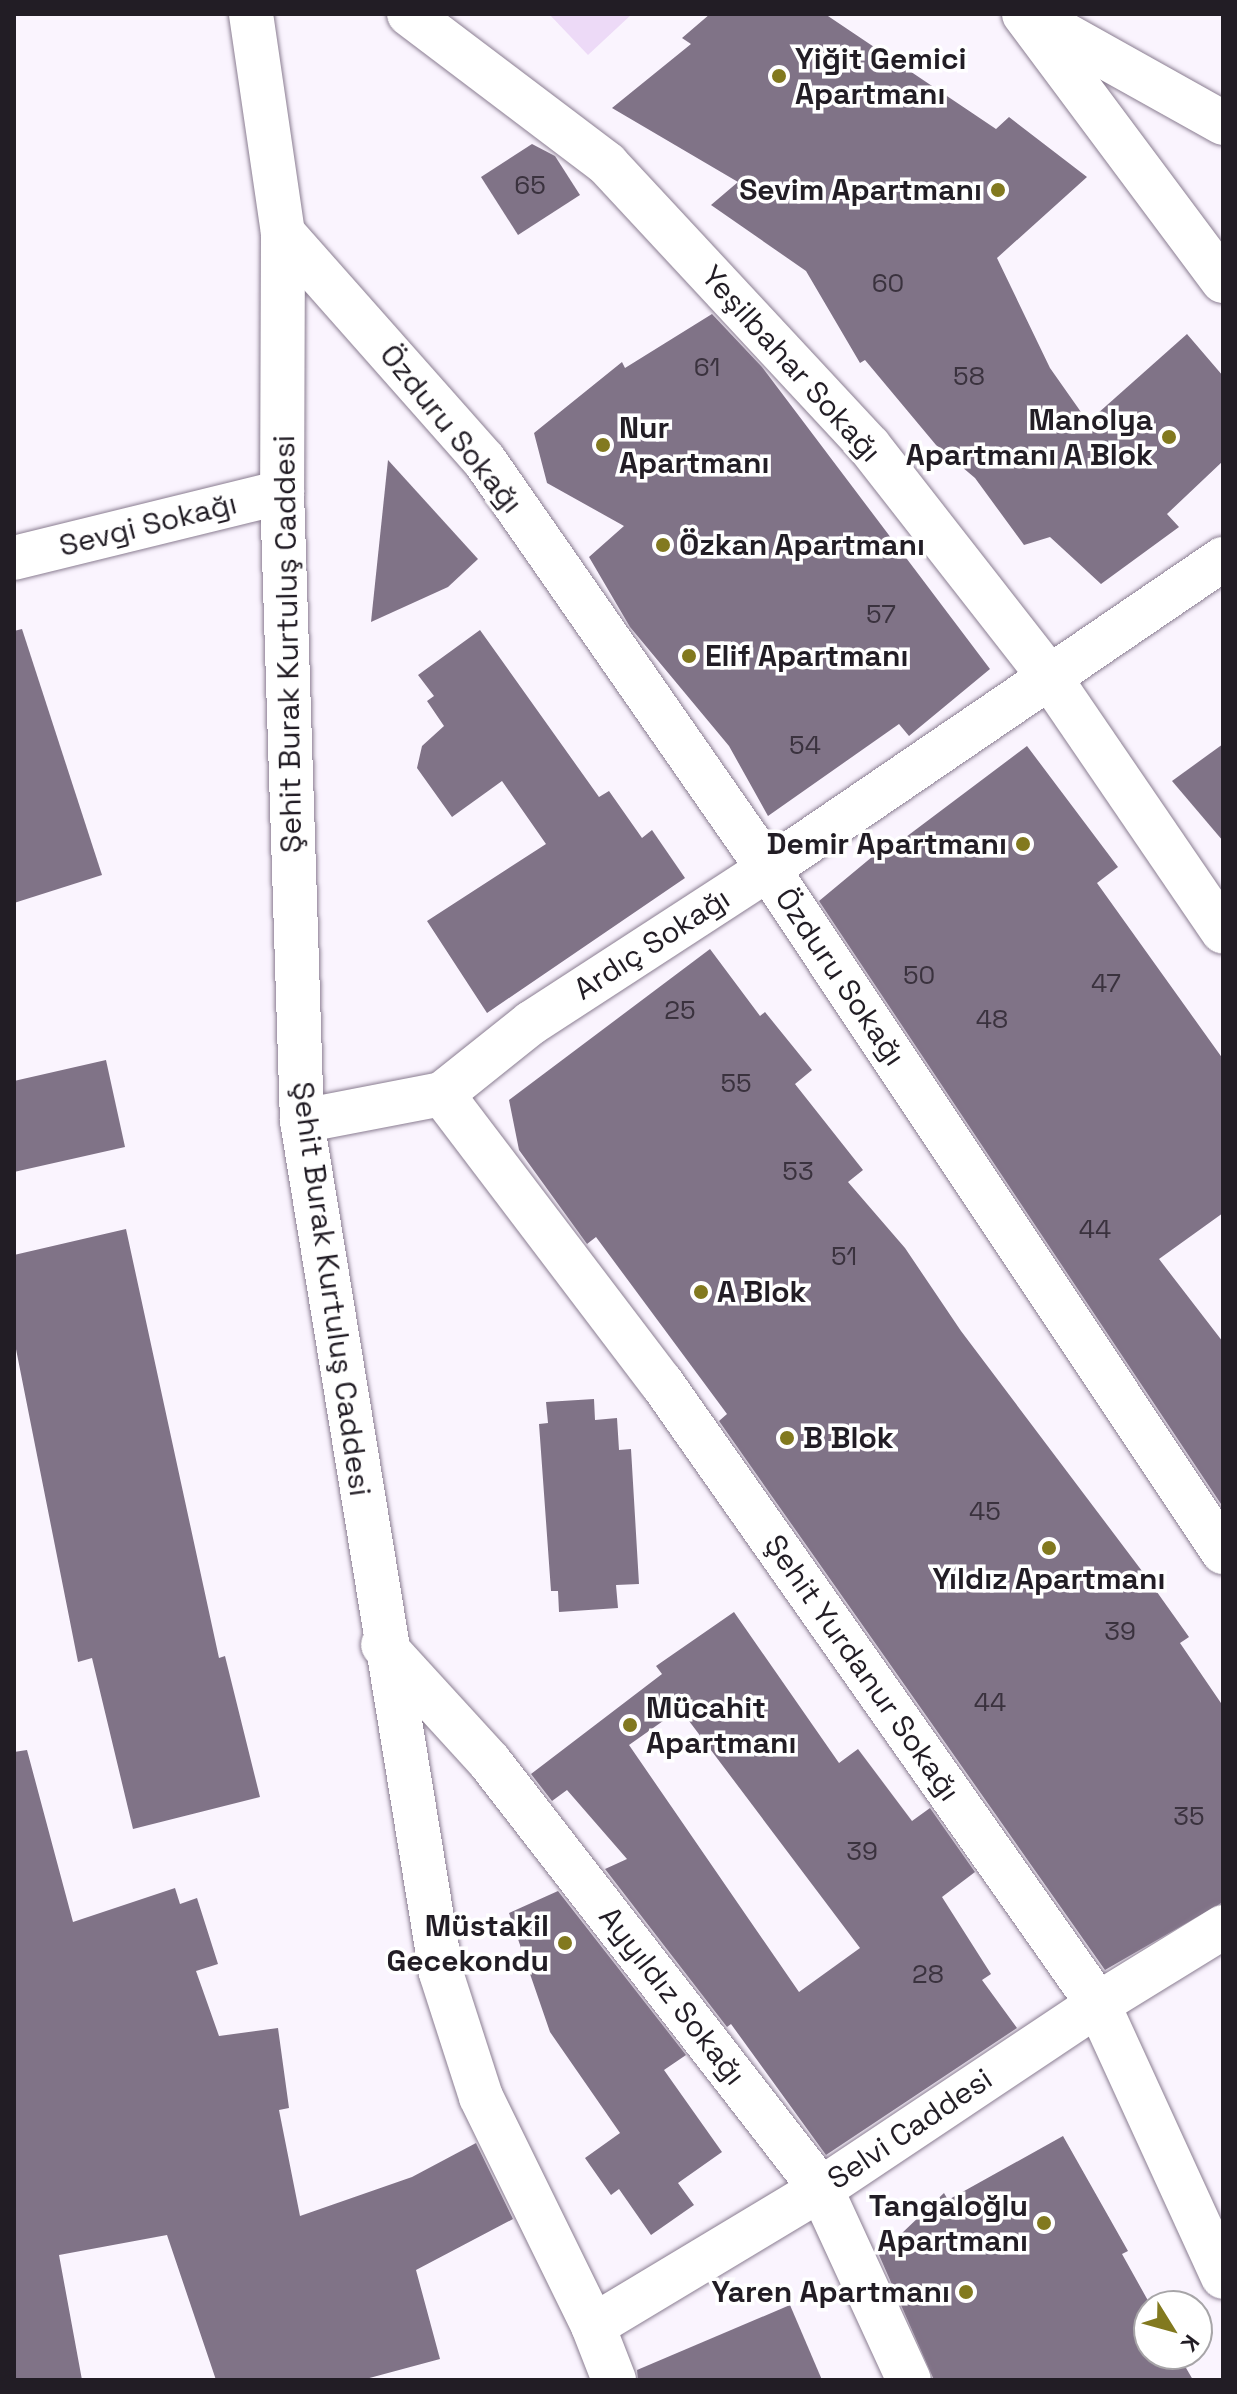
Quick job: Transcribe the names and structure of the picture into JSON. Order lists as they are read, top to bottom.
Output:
{
  "streets": {
    "street": [
      "Yeşilbahar Sokağı",
      "Özduru Sokağı",
      "Sevgi Sokağı",
      "Şehit Burak Kurtuluş Caddesi",
      "Ardıç Sokağı",
      "Şehit Yurdanur Sokağı",
      "Ayyıldız Sokağı",
      "Selvi Caddesi"
    ]
  },
  "crossings": [
    ["Yeşilbahar Sokağı", "Ardıç Sokağı"],
    ["Özduru Sokağı", "Şehit Burak Kurtuluş Caddesi"],
    ["Özduru Sokağı", "Ardıç Sokağı"],
    ["Sevgi Sokağı", "Şehit Burak Kurtuluş Caddesi"],
    ["Şehit Burak Kurtuluş Caddesi", "Ardıç Sokağı"],
    ["Şehit Burak Kurtuluş Caddesi", "Ayyıldız Sokağı"],
    ["Şehit Burak Kurtuluş Caddesi", "Selvi Caddesi"],
    ["Ardıç Sokağı", "Şehit Yurdanur Sokağı"],
    ["Şehit Yurdanur Sokağı", "Selvi Caddesi"],
    ["Ayyıldız Sokağı", "Selvi Caddesi"]
  ],
  "places": [
    "Yiğit Gemici Apartmanı",
    "Sevim Apartmanı",
    "Manolya Apartmanı A Blok",
    "Nur Apartmanı",
    "Özkan Apartmanı",
    "Elif Apartmanı",
    "Demir Apartmanı",
    "A Blok",
    "B Blok",
    "Yıldız Apartmanı",
    "Mücahit Apartmanı",
    "Müstakil Gecekondu",
    "Tangaloğlu Apartmanı",
    "Yaren Apartmanı"
  ],
  "house_numbers": [
    "65",
    "60",
    "61",
    "58",
    "57",
    "54",
    "50",
    "47",
    "25",
    "48",
    "55",
    "53",
    "44",
    "51",
    "45",
    "39",
    "44",
    "35",
    "39",
    "28"
  ],
  "north": "bottom right"
}
